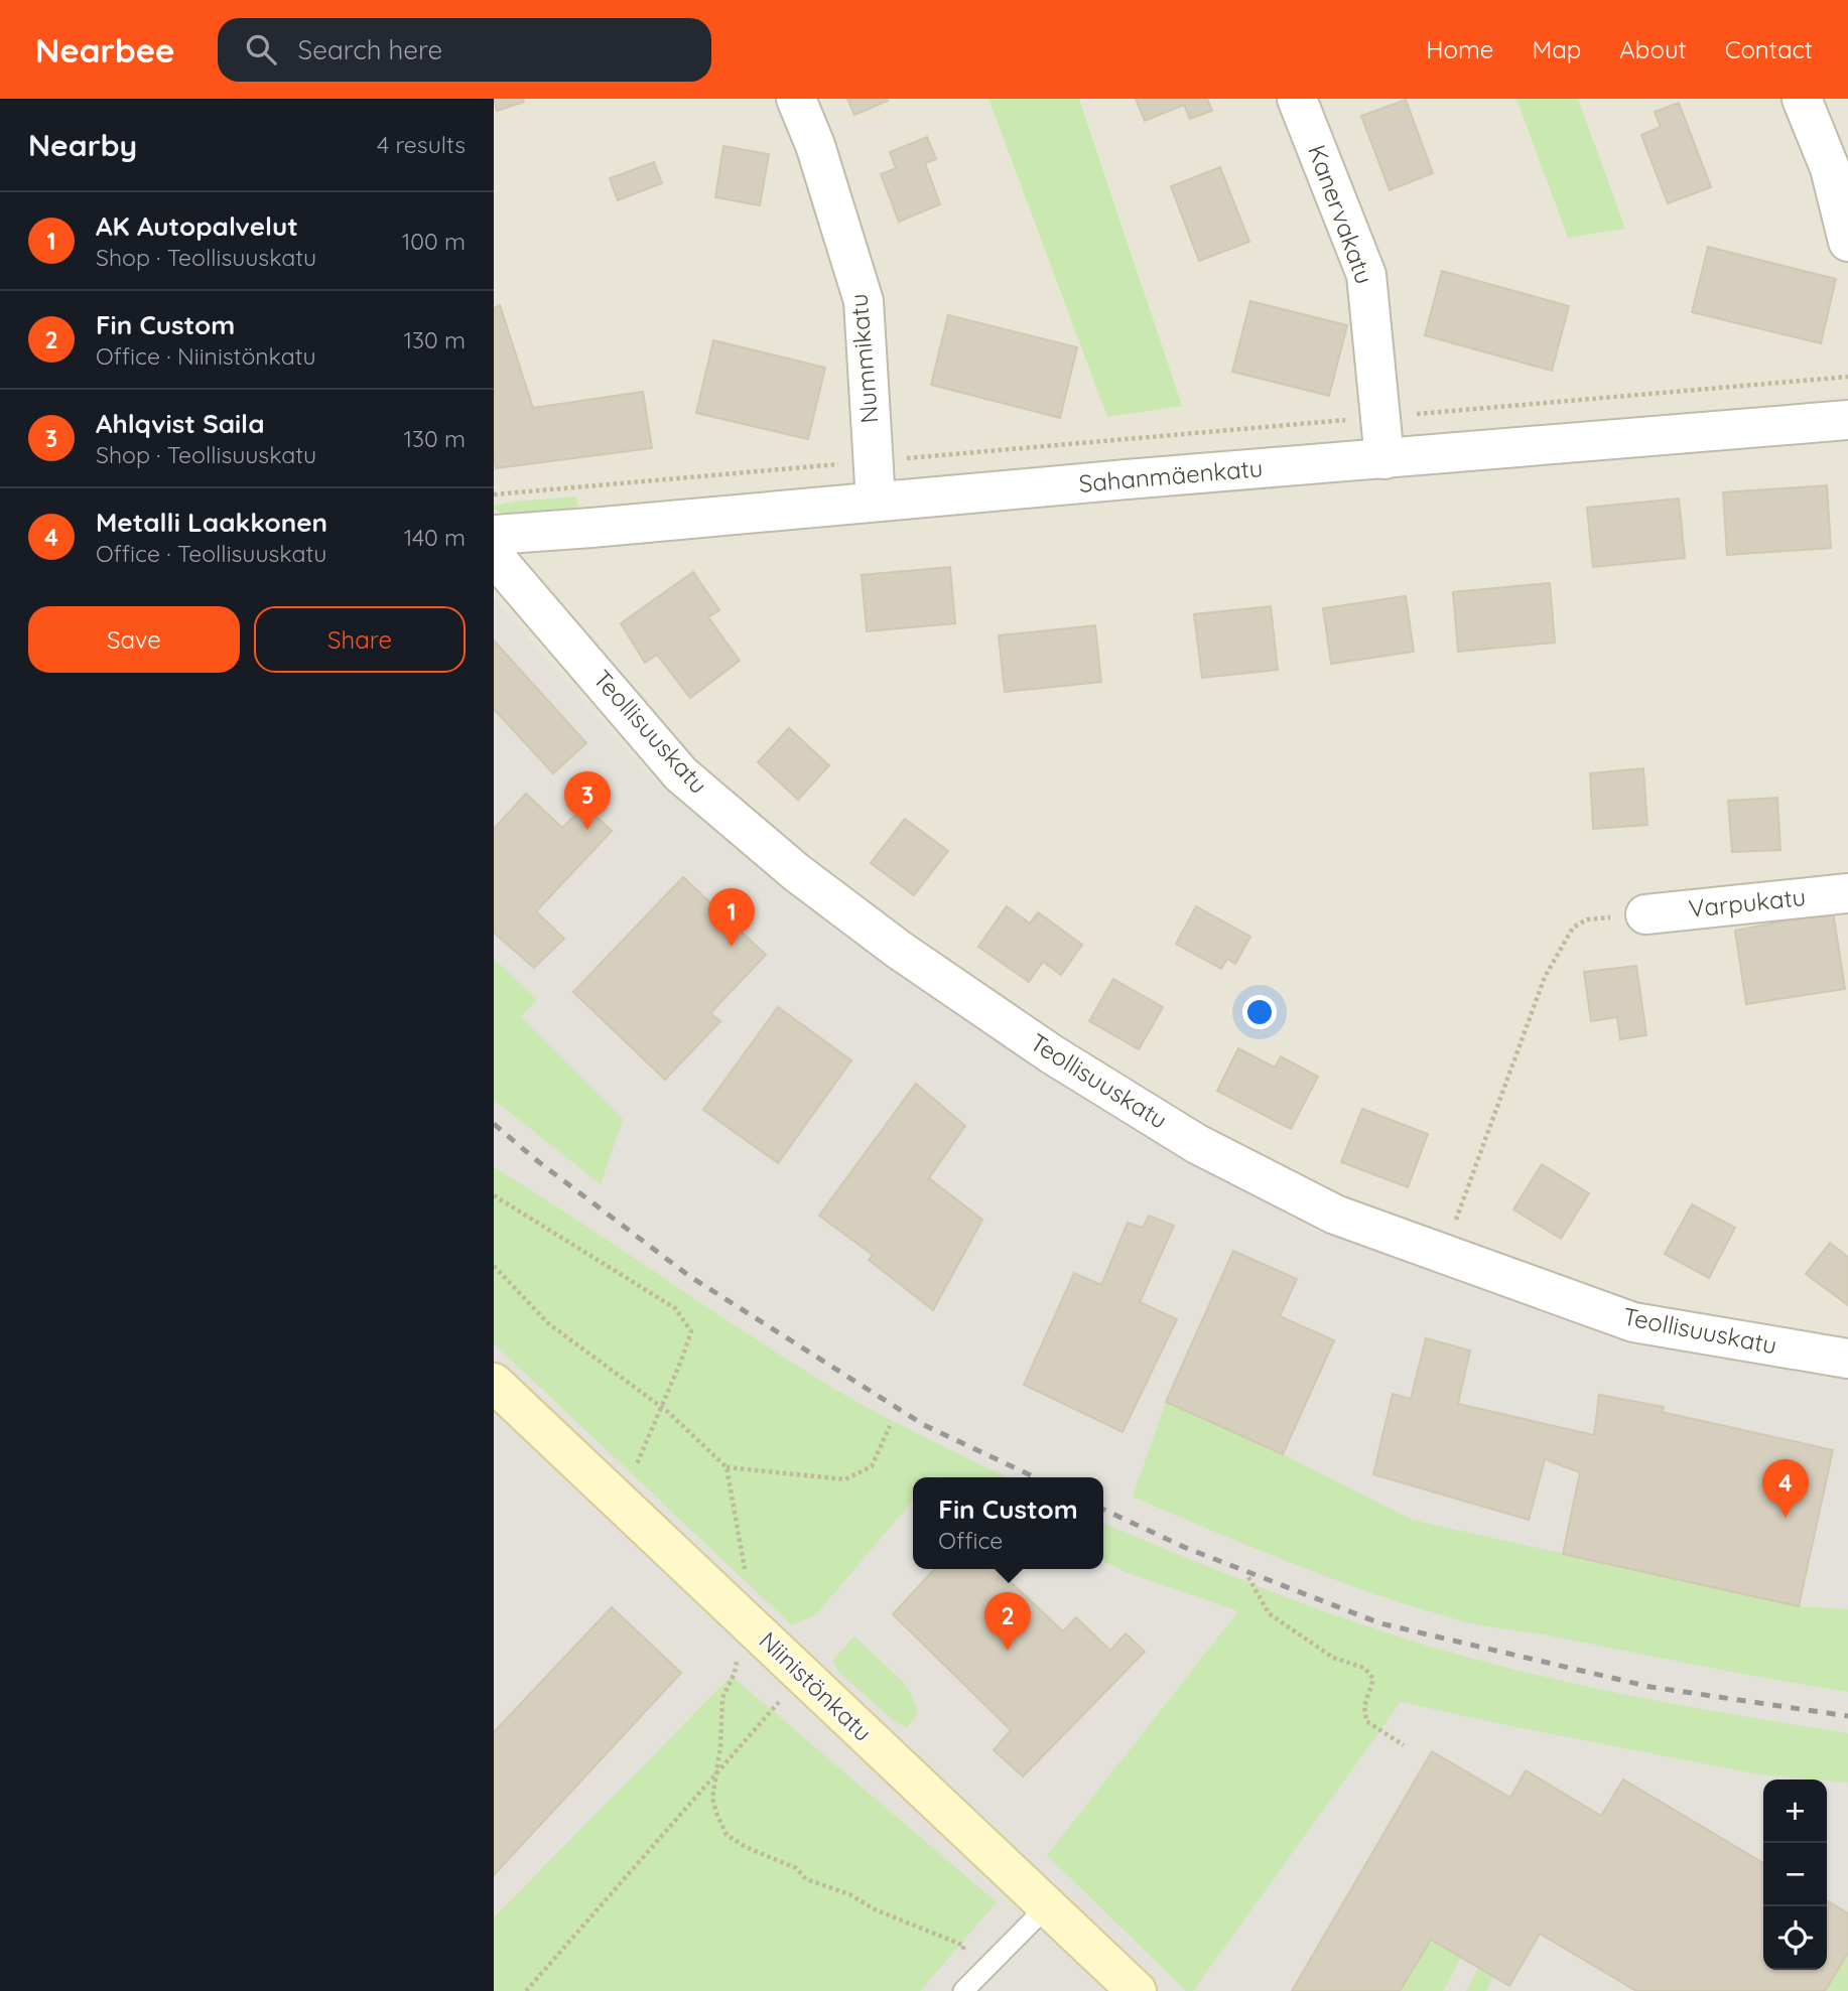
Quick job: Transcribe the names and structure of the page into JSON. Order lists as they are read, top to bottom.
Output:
{
  "streets": {
    "street": [
      "Kanervakatu",
      "Nummikatu",
      "Sahanmäenkatu",
      "Teollisuuskatu",
      "Varpukatu",
      "Niinistönkatu"
    ]
  },
  "crossings": [
    ["Kanervakatu", "Sahanmäenkatu"],
    ["Nummikatu", "Sahanmäenkatu"]
  ],
  "page": {
    "header": "Nearbee",
    "search": "Search here",
    "nav": [
      "Home",
      "Map",
      "About",
      "Contact"
    ],
    "heading": ["Nearby", "4 results"],
    "list": [
      {
        "mark": "1",
        "name": "AK Autopalvelut",
        "note": "Shop · Teollisuuskatu",
        "value": "100 m"
      },
      {
        "mark": "2",
        "name": "Fin Custom",
        "note": "Office · Niinistönkatu",
        "value": "130 m"
      },
      {
        "mark": "3",
        "name": "Ahlqvist Saila",
        "note": "Shop · Teollisuuskatu",
        "value": "130 m"
      },
      {
        "mark": "4",
        "name": "Metalli Laakkonen",
        "note": "Office · Teollisuuskatu",
        "value": "140 m"
      }
    ],
    "buttons": ["Save", "Share"],
    "pins": [
      "3",
      "1",
      "4",
      "2"
    ],
    "popup": ["Fin Custom", "Office"],
    "map_buttons": ["+", "−"]
  }
}
